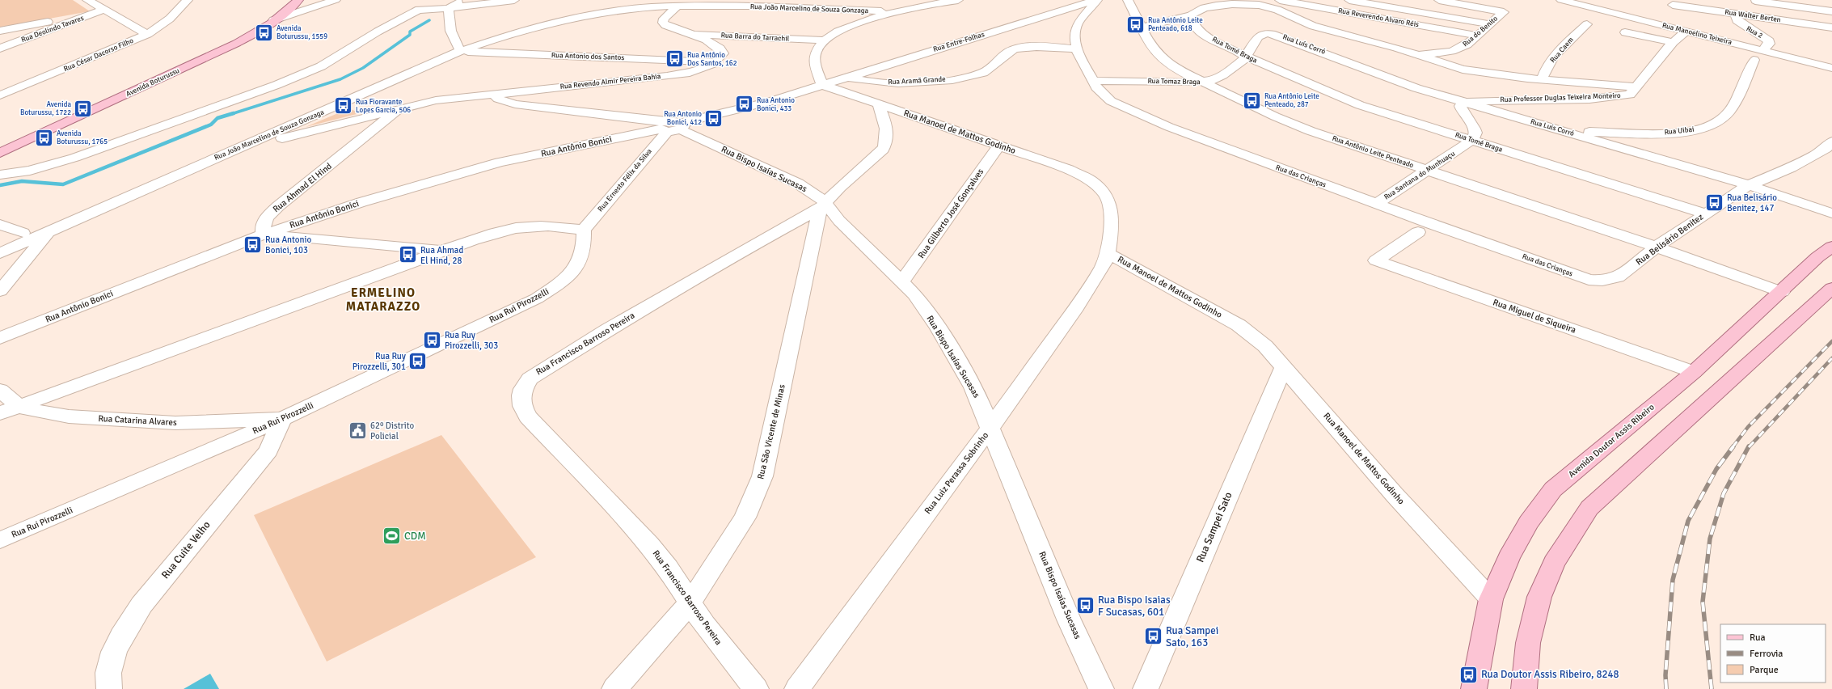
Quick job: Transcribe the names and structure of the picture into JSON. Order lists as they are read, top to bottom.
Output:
{
  "streets": {
    "main road": ["Avenida Boturussu", "Avenida Doutor Assis Ribeiro"],
    "street": [
      "Rua João Marcelino de Souza Gonzaga",
      "Rua Walter Berten",
      "Rua Reverendo Alvaro Réis",
      "Rua Deolindo Tavares",
      "Rua do Benito",
      "Rua 2",
      "Rua Manoelino Teixeira",
      "Rua Barra do Tarrachil",
      "Rua Entre-Folhas",
      "Rua Luís Corró",
      "Rua Tomé Braga",
      "Rua Caem",
      "Rua César Dacorso Filho",
      "Rua Antonio dos Santos",
      "Rua Aramã Grande",
      "Rua Revendo Almir Pereira Bahia",
      "Rua Tomaz Braga",
      "Rua Professor Duglas Teixeira Monteiro",
      "Rua Uibai",
      "Rua Manoel de Mattos Godinho",
      "Rua Antônio Bonici",
      "Rua Antônio Leite Penteado",
      "Rua Bispo Isaías Sucasas",
      "Rua Santana do Munhuaçu",
      "Rua das Crianças",
      "Rua Ernesto Félix da Silva",
      "Rua Ahmad El Hind",
      "Rua Gilberto José Gonçalves",
      "Rua Belisário Benitez",
      "Rua Rui Pirozzelli",
      "Rua Miguel de Siqueira",
      "Rua Francisco Barroso Pereira",
      "Rua Catarina Alvares",
      "Rua São Vicente de Minas",
      "Rua Luiz Perassa Sobrinho",
      "Rua Sampei Sato",
      "Rua Cuite Velho"
    ]
  },
  "crossings": [
    ["Rua João Marcelino de Souza Gonzaga", "Rua Antonio dos Santos"],
    ["Rua João Marcelino de Souza Gonzaga", "Rua Revendo Almir Pereira Bahia"],
    ["Rua Walter Berten", "Rua 2"],
    ["Rua Walter Berten", "Rua Manoelino Teixeira"],
    ["Rua Reverendo Alvaro Réis", "Rua do Benito"],
    ["Rua 2", "Rua Manoelino Teixeira"],
    ["Rua Entre-Folhas", "Rua Aramã Grande"],
    ["Rua Entre-Folhas", "Rua Manoel de Mattos Godinho"],
    ["Rua Entre-Folhas", "Rua Antônio Bonici"],
    ["Rua Entre-Folhas", "Rua das Crianças"],
    ["Rua Luís Corró", "Rua Tomaz Braga"],
    ["Rua Luís Corró", "Rua Professor Duglas Teixeira Monteiro"],
    ["Rua Luís Corró", "Rua Uibai"],
    ["Rua Luís Corró", "Rua Belisário Benitez"],
    ["Rua Tomé Braga", "Rua Tomaz Braga"],
    ["Rua Tomé Braga", "Rua Santana do Munhuaçu"],
    ["Rua Tomé Braga", "Rua Belisário Benitez"],
    ["Rua Antonio dos Santos", "Rua Revendo Almir Pereira Bahia"],
    ["Rua Aramã Grande", "Rua das Crianças"],
    ["Rua Revendo Almir Pereira Bahia", "Rua Bispo Isaías Sucasas"],
    ["Rua Revendo Almir Pereira Bahia", "Rua Ahmad El Hind"],
    ["Rua Tomaz Braga", "Rua Antônio Leite Penteado"],
    ["Rua Tomaz Braga", "Rua das Crianças"],
    ["Rua Manoel de Mattos Godinho", "Rua Antônio Bonici"],
    ["Rua Manoel de Mattos Godinho", "Rua Gilberto José Gonçalves"],
    ["Rua Manoel de Mattos Godinho", "Rua Francisco Barroso Pereira"],
    ["Rua Manoel de Mattos Godinho", "Avenida Doutor Assis Ribeiro"],
    ["Rua Manoel de Mattos Godinho", "Rua Luiz Perassa Sobrinho"],
    ["Rua Manoel de Mattos Godinho", "Rua Sampei Sato"],
    ["Rua Antônio Bonici", "Rua Bispo Isaías Sucasas"],
    ["Rua Antônio Bonici", "Rua Ernesto Félix da Silva"],
    ["Rua Antônio Bonici", "Rua Ahmad El Hind"],
    ["Rua Antônio Leite Penteado", "Rua Santana do Munhuaçu"],
    ["Rua Antônio Leite Penteado", "Rua Belisário Benitez"],
    ["Rua Antônio Leite Penteado", "Avenida Doutor Assis Ribeiro"],
    ["Rua Bispo Isaías Sucasas", "Rua Ernesto Félix da Silva"],
    ["Rua Bispo Isaías Sucasas", "Rua Gilberto José Gonçalves"],
    ["Rua Bispo Isaías Sucasas", "Rua Francisco Barroso Pereira"],
    ["Rua Bispo Isaías Sucasas", "Rua São Vicente de Minas"],
    ["Rua Bispo Isaías Sucasas", "Rua Luiz Perassa Sobrinho"],
    ["Rua Santana do Munhuaçu", "Rua das Crianças"],
    ["Rua das Crianças", "Rua Belisário Benitez"],
    ["Rua Ernesto Félix da Silva", "Rua Rui Pirozzelli"],
    ["Rua Rui Pirozzelli", "Rua Catarina Alvares"],
    ["Rua Rui Pirozzelli", "Rua Cuite Velho"],
    ["Rua Miguel de Siqueira", "Avenida Doutor Assis Ribeiro"],
    ["Rua Francisco Barroso Pereira", "Rua São Vicente de Minas"],
    ["Rua Catarina Alvares", "Rua Cuite Velho"]
  ],
  "districts": ["ERMELINO MATARAZZO"],
  "places": {
    "bus stop": [
      "Rua Antônio Leite Penteado, 618",
      "Avenida Boturussu, 1559",
      "Rua Antônio Dos Santos, 162",
      "Rua Antônio Leite Penteado, 287",
      "Rua Antonio Bonici, 433",
      "Rua Fioravante Lopes Garcia, 506",
      "Avenida Boturussu, 1722",
      "Rua Antonio Bonici, 412",
      "Avenida Boturussu, 1765",
      "Rua Belisário Benitez, 147",
      "Rua Antonio Bonici, 103",
      "Rua Ahmad El Hind, 28",
      "Rua Ruy Pirozzelli, 303",
      "Rua Ruy Pirozzelli, 301",
      "Rua Bispo Isaias F Sucasas, 601",
      "Rua Sampei Sato, 163",
      "Rua Doutor Assis Ribeiro, 8248"
    ],
    "public building": ["62º Distrito Policial"],
    "sports": ["CDM"]
  },
  "legend": ["Rua", "Ferrovia", "Parque"]
}
